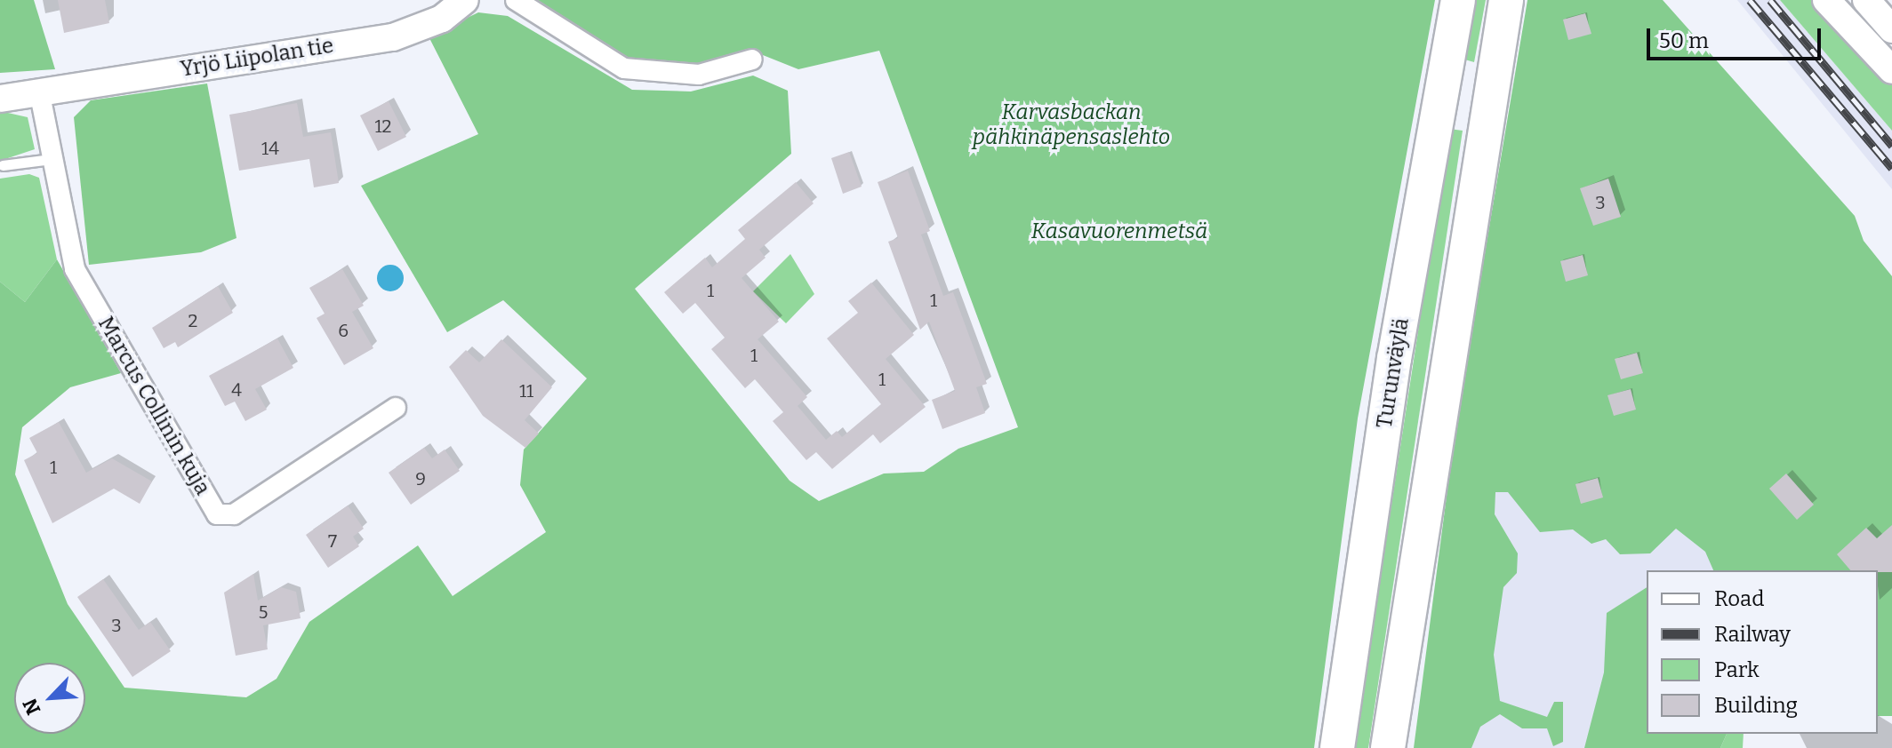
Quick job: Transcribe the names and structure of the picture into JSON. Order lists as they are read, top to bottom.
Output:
{
  "streets": {
    "highway": ["Turunväylä"],
    "street": ["Yrjö Liipolan tie", "Marcus Collinin kuja"]
  },
  "crossings": [
    ["Yrjö Liipolan tie", "Marcus Collinin kuja"]
  ],
  "parks": ["Karvasbackan pähkinäpensaslehto", "Kasavuorenmetsä"],
  "house_numbers": [
    "12",
    "14",
    "3",
    "1",
    "1",
    "2",
    "6",
    "1",
    "1",
    "4",
    "11",
    "1",
    "9",
    "7",
    "5",
    "3"
  ],
  "legend": [
    "Road",
    "Railway",
    "Park",
    "Building"
  ],
  "scale_bar": "50 m",
  "north": "bottom left"
}
